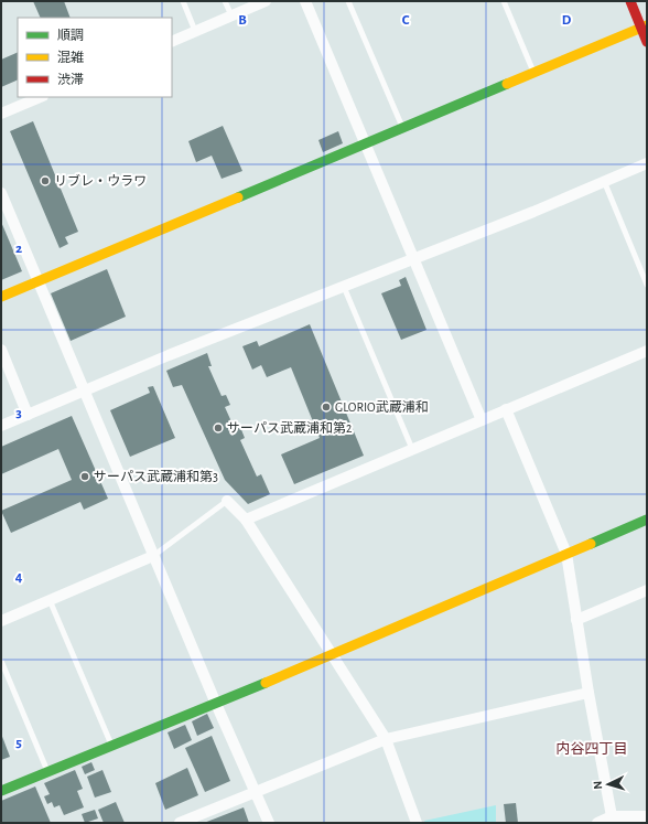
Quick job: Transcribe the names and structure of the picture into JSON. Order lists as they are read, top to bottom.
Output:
{
  "districts": ["内谷四丁目"],
  "places": [
    "リブレ・ウラワ",
    "GLORIO武蔵浦和",
    "サーパス武蔵浦和第2",
    "サーパス武蔵浦和第3"
  ],
  "legend": ["順調", "混雑", "渋滞"],
  "north": "left",
  "grid": {
    "columns": ["B", "C", "D"],
    "rows": [
      "2",
      "3",
      "4",
      "5"
    ]
  }
}
